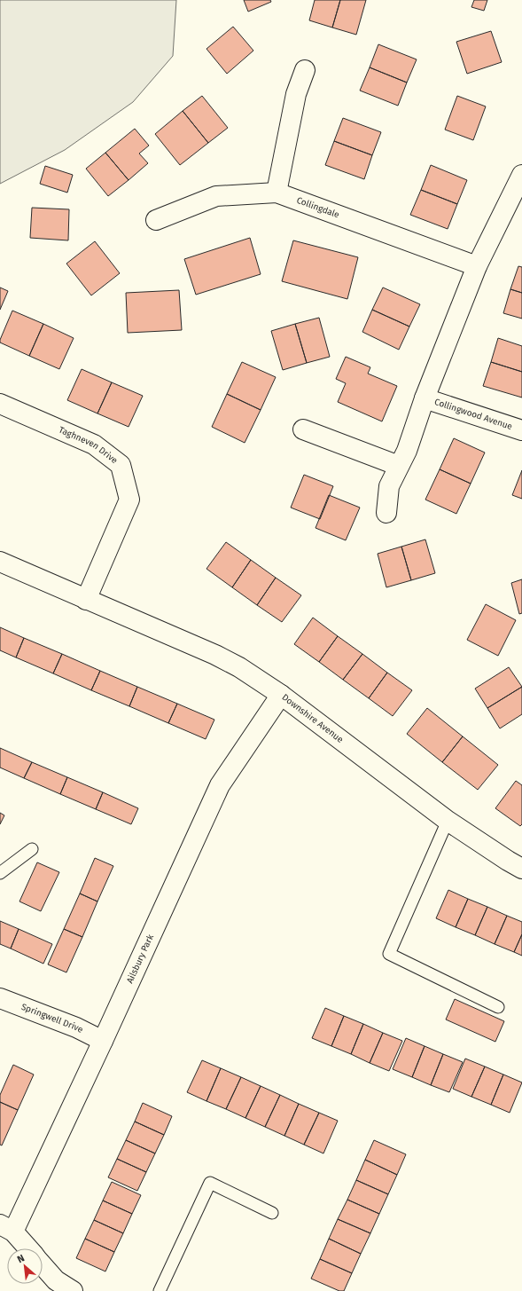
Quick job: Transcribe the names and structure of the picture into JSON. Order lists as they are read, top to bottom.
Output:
{
  "streets": {
    "street": [
      "Collingdale",
      "Collingwood Avenue",
      "Taghneven Drive",
      "Downshire Avenue",
      "Ailsbury Park",
      "Springwell Drive"
    ]
  },
  "crossings": [
    ["Taghneven Drive", "Downshire Avenue"],
    ["Downshire Avenue", "Ailsbury Park"],
    ["Ailsbury Park", "Springwell Drive"]
  ],
  "north": "top left"
}
